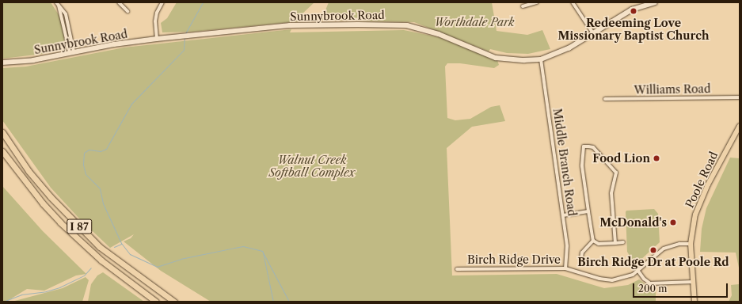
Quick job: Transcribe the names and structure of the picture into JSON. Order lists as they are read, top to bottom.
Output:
{
  "streets": {
    "highway": ["I 87"],
    "main road": ["Sunnybrook Road", "Poole Road"],
    "street": ["Williams Road", "Middle Branch Road", "Birch Ridge Drive"]
  },
  "crossings": [
    ["Sunnybrook Road", "Middle Branch Road"],
    ["Middle Branch Road", "Birch Ridge Drive"],
    ["Poole Road", "Birch Ridge Drive"]
  ],
  "parks": ["Worthdale Park", "Walnut Creek Softball Complex"],
  "places": [
    "Redeeming Love Missionary Baptist Church",
    "Food Lion",
    "McDonald's",
    "Birch Ridge Dr at Poole Rd"
  ],
  "scale_bar": "200 m"
}
